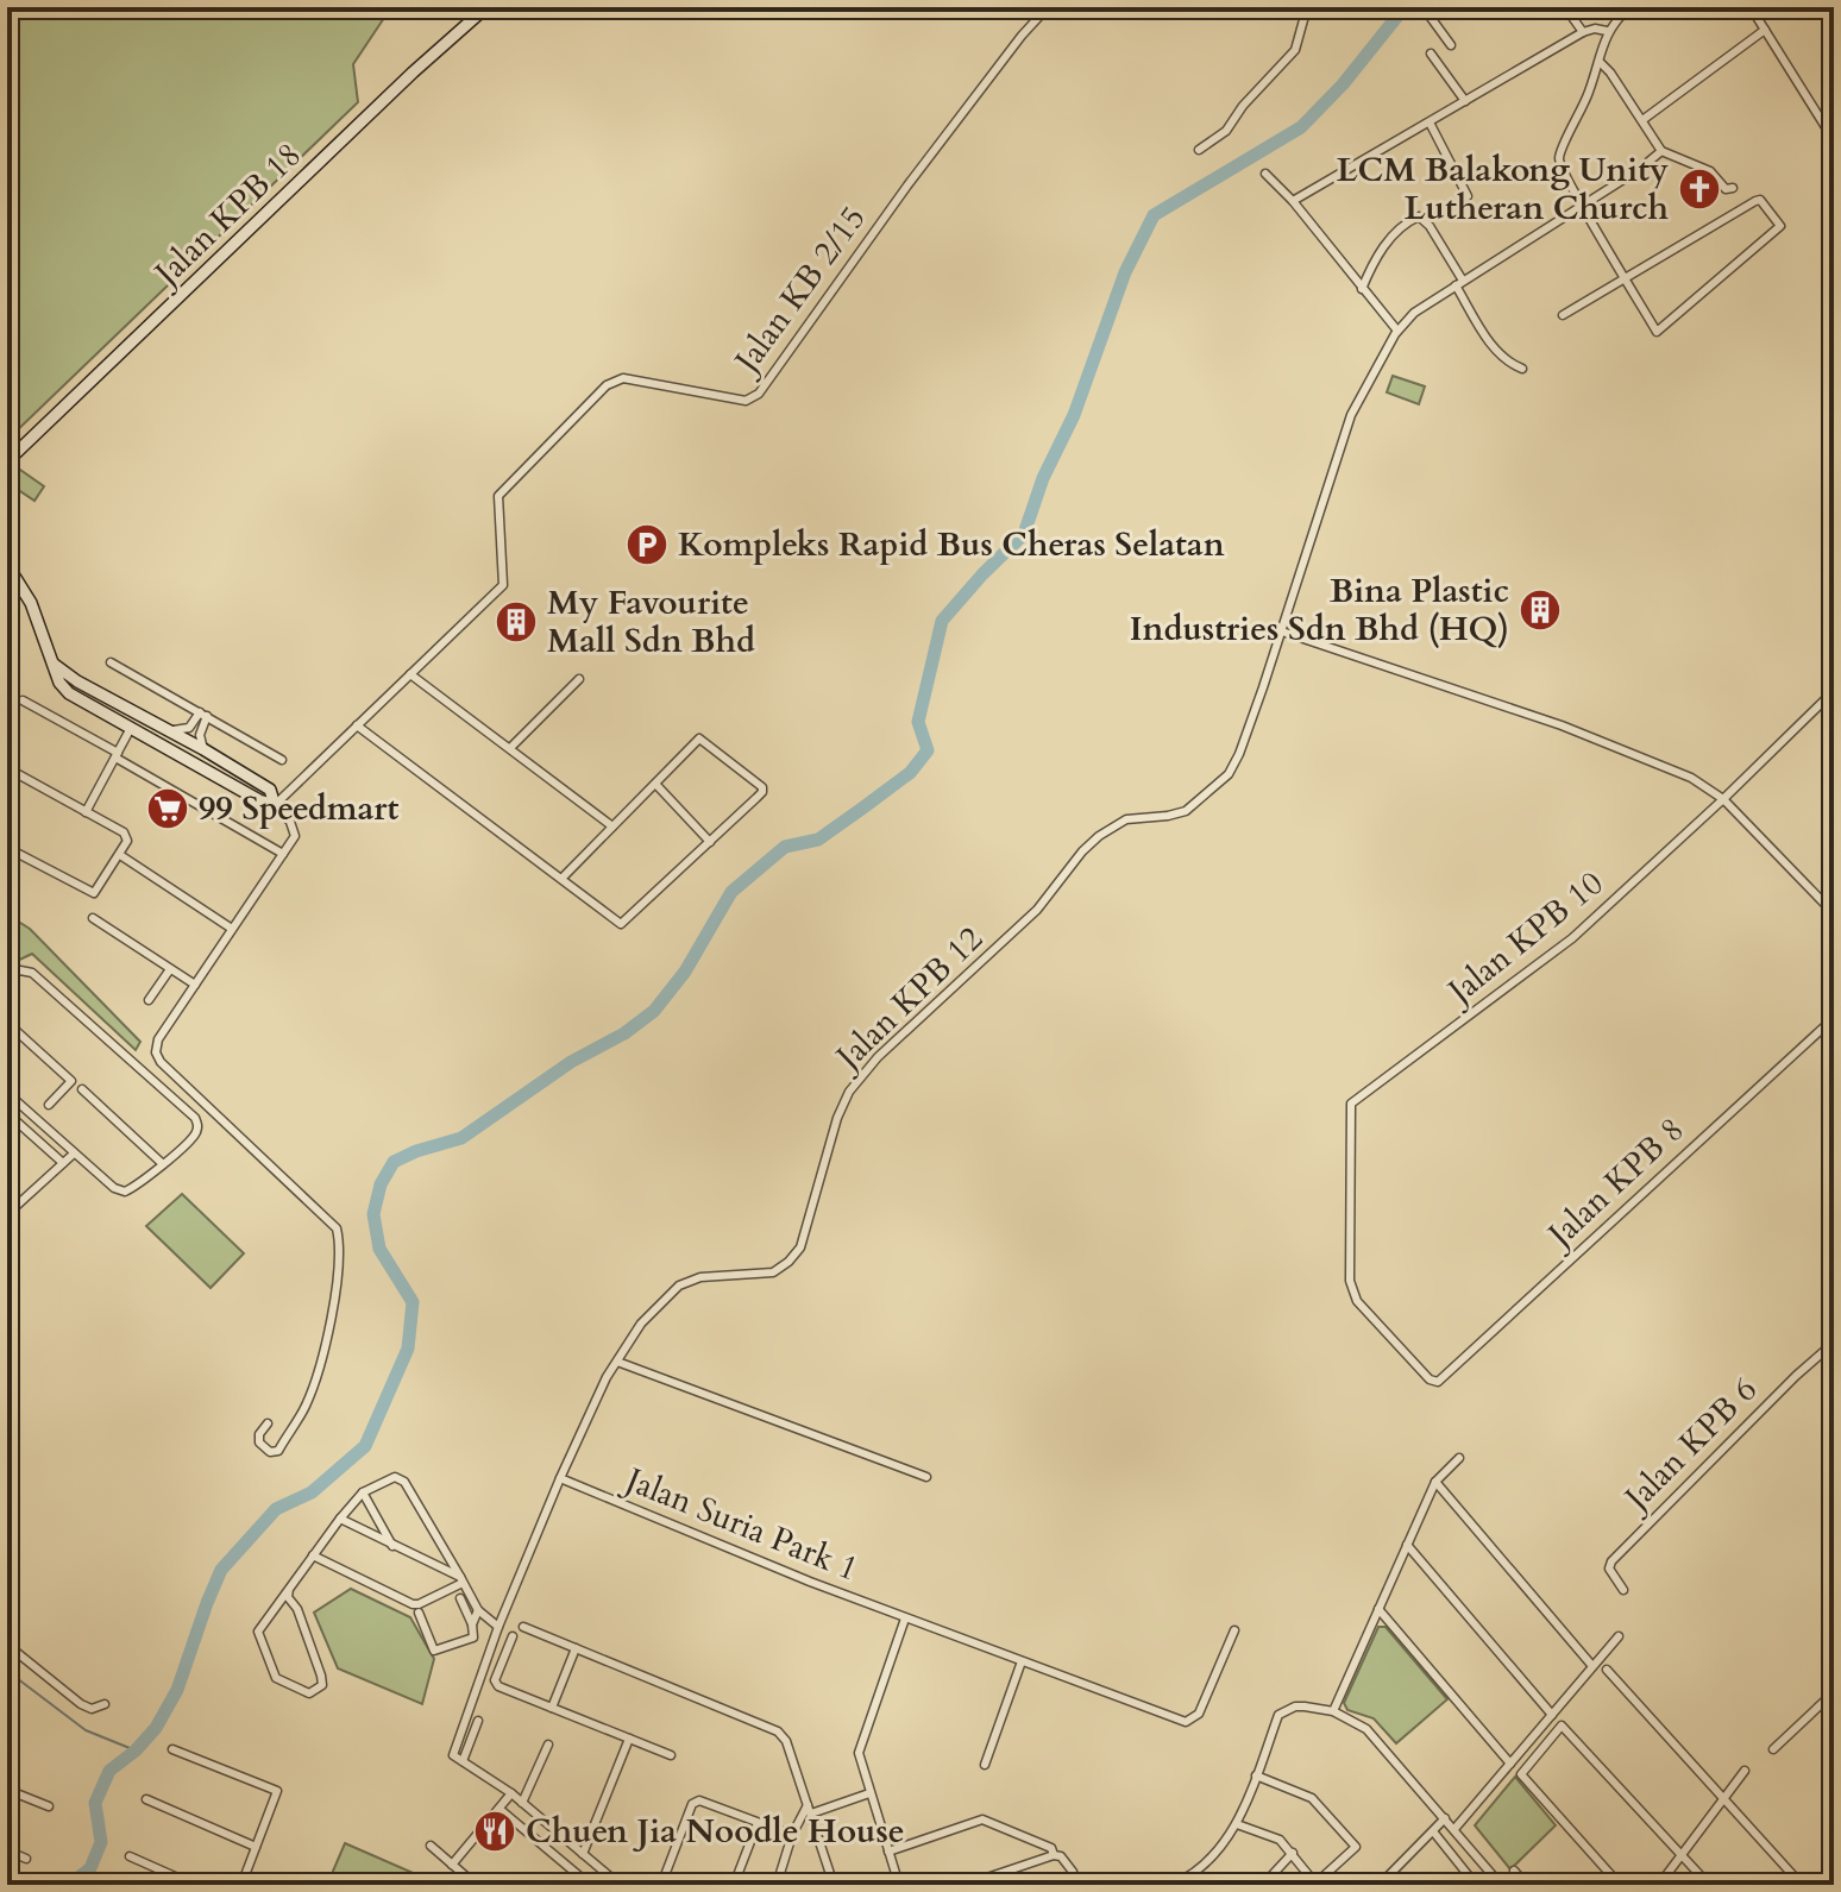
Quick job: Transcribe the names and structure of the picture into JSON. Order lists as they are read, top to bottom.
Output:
{
  "streets": {
    "street": [
      "Jalan KPB 18",
      "Jalan KB 2/15",
      "Jalan KPB 10",
      "Jalan KPB 12",
      "Jalan KPB 8",
      "Jalan KPB 6",
      "Jalan Suria Park 1"
    ]
  },
  "crossings": [
    ["Jalan KPB 10", "Jalan KPB 8"],
    ["Jalan KPB 12", "Jalan Suria Park 1"]
  ],
  "places": {
    "church": ["LCM Balakong Unity Lutheran Church"],
    "parking": ["Kompleks Rapid Bus Cheras Selatan"],
    "building": ["Bina Plastic Industries Sdn Bhd (HQ)", "My Favourite Mall Sdn Bhd"],
    "supermarket": ["99 Speedmart"],
    "restaurant": ["Chuen Jia Noodle House"]
  }
}
